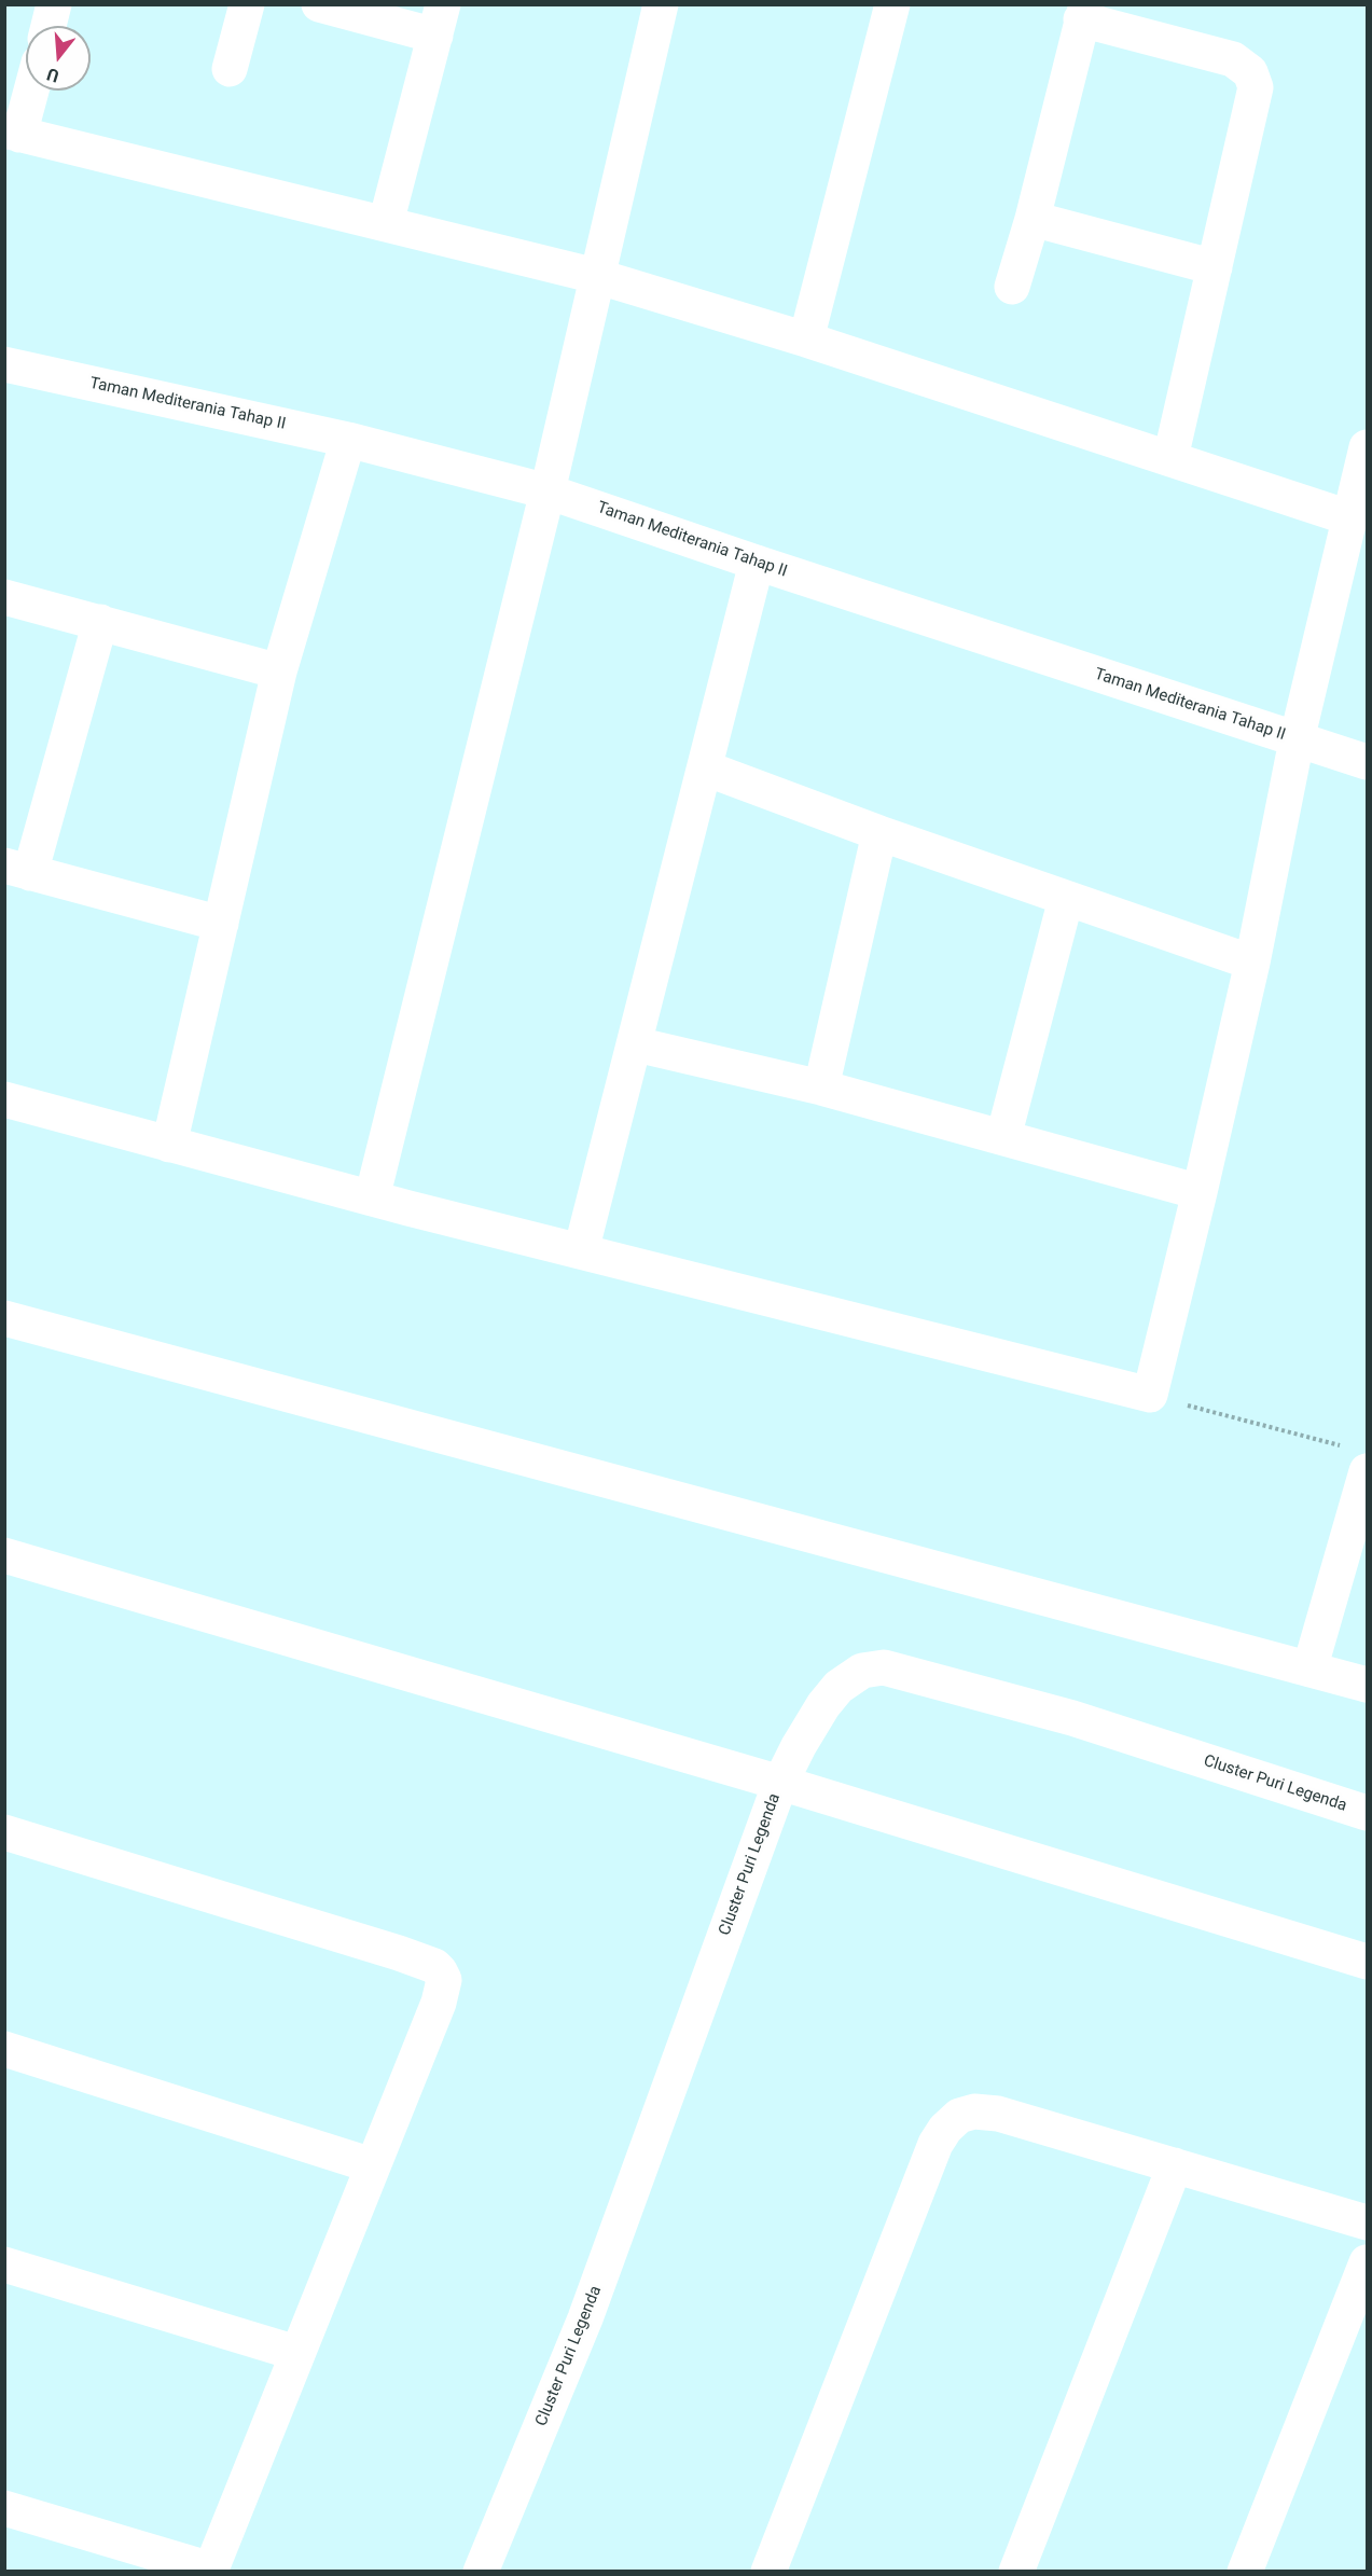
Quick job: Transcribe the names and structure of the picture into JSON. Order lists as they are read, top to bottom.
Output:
{
  "streets": {
    "street": ["Taman Mediterania Tahap II", "Cluster Puri Legenda"]
  },
  "north": "bottom"
}
